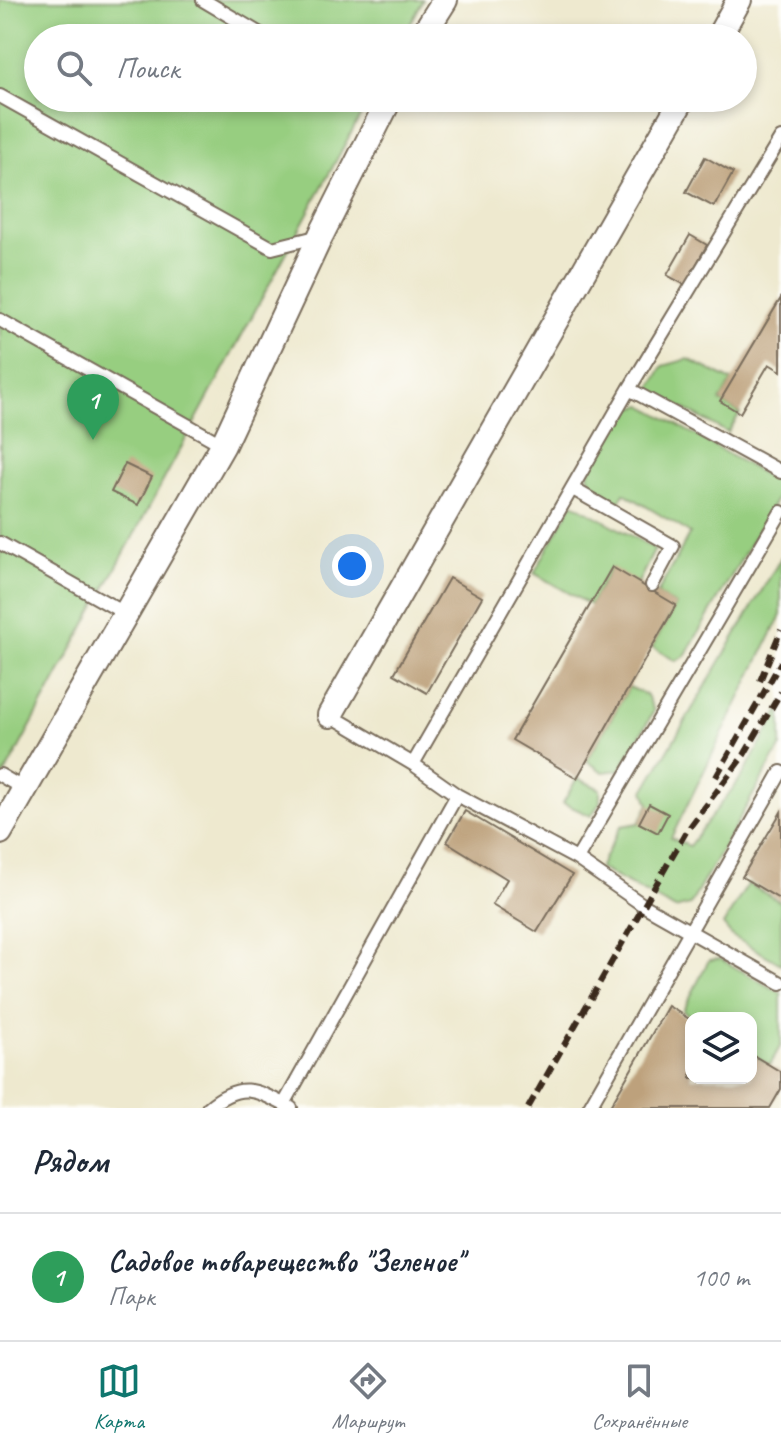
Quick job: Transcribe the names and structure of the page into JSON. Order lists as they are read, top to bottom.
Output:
{
  "page": {
    "search": "Поиск",
    "pins": "1",
    "heading": "Рядом",
    "list": [
      {
        "mark": "1",
        "name": "Садовое товарещество \"Зеленое\"",
        "note": "Парк",
        "value": "100 m"
      }
    ],
    "nav": ["Карта", "Маршрут", "Сохранённые"]
  }
}
